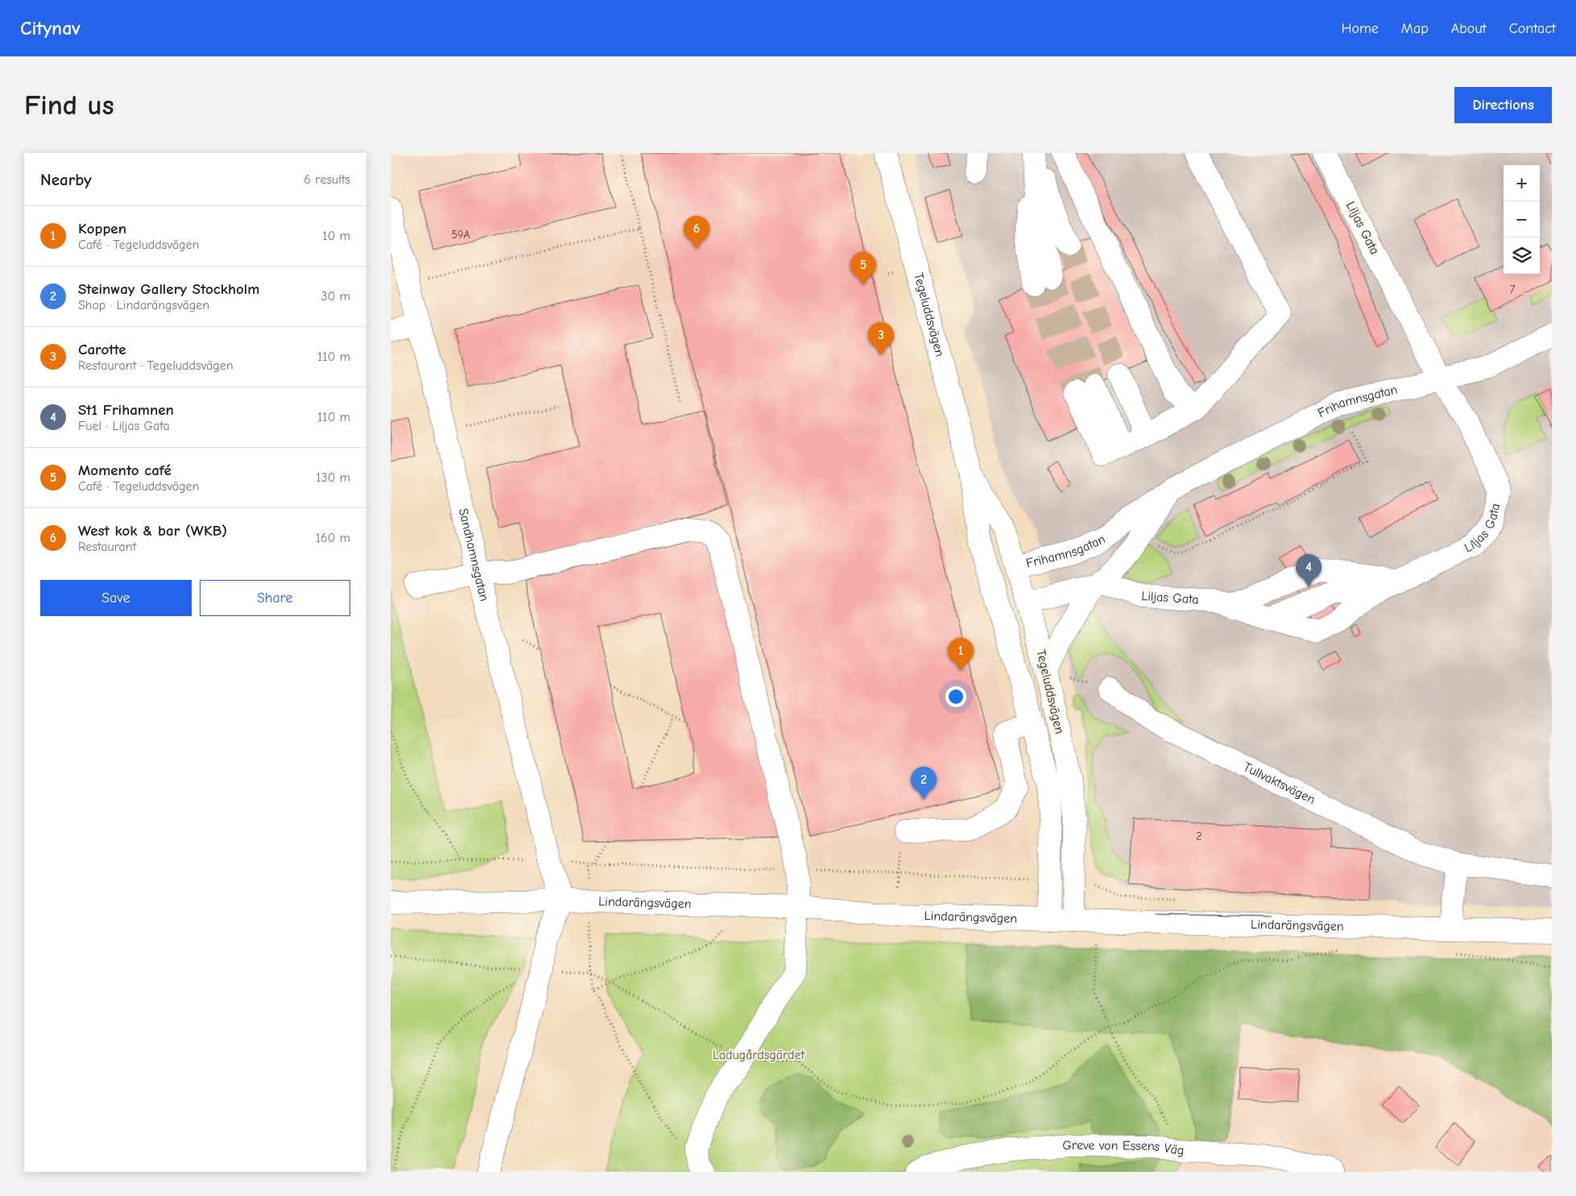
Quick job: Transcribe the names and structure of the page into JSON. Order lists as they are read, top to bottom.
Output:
{
  "streets": {
    "street": [
      "Liljas Gata",
      "Tegeluddsvägen",
      "Frihamnsgatan",
      "Sandhamnsgatan",
      "Tullvaktsvägen",
      "Lindarängsvägen",
      "Greve von Essens Väg"
    ]
  },
  "crossings": [
    ["Liljas Gata", "Frihamnsgatan"],
    ["Tegeluddsvägen", "Frihamnsgatan"],
    ["Tegeluddsvägen", "Lindarängsvägen"],
    ["Sandhamnsgatan", "Lindarängsvägen"]
  ],
  "parks": ["Ladugårdsgärdet"],
  "house_numbers": ["59A", "7", "2"],
  "page": {
    "header": "Citynav",
    "nav": [
      "Home",
      "Map",
      "About",
      "Contact"
    ],
    "buttons": [
      "Directions",
      ["Save", "Share"]
    ],
    "title": "Find us",
    "heading": ["Nearby", "6 results"],
    "map_buttons": ["+", "−"],
    "list": [
      {
        "mark": "1",
        "name": "Koppen",
        "note": "Café · Tegeluddsvägen",
        "value": "10 m"
      },
      {
        "mark": "2",
        "name": "Steinway Gallery Stockholm",
        "note": "Shop · Lindarängsvägen",
        "value": "30 m"
      },
      {
        "mark": "3",
        "name": "Carotte",
        "note": "Restaurant · Tegeluddsvägen",
        "value": "110 m"
      },
      {
        "mark": "4",
        "name": "St1 Frihamnen",
        "note": "Fuel · Liljas Gata",
        "value": "110 m"
      },
      {
        "mark": "5",
        "name": "Momento café",
        "note": "Café · Tegeluddsvägen",
        "value": "130 m"
      },
      {
        "mark": "6",
        "name": "West kok & bar (WKB)",
        "note": "Restaurant",
        "value": "160 m"
      }
    ],
    "pins": [
      "6",
      "5",
      "3",
      "4",
      "1",
      "2"
    ]
  }
}
